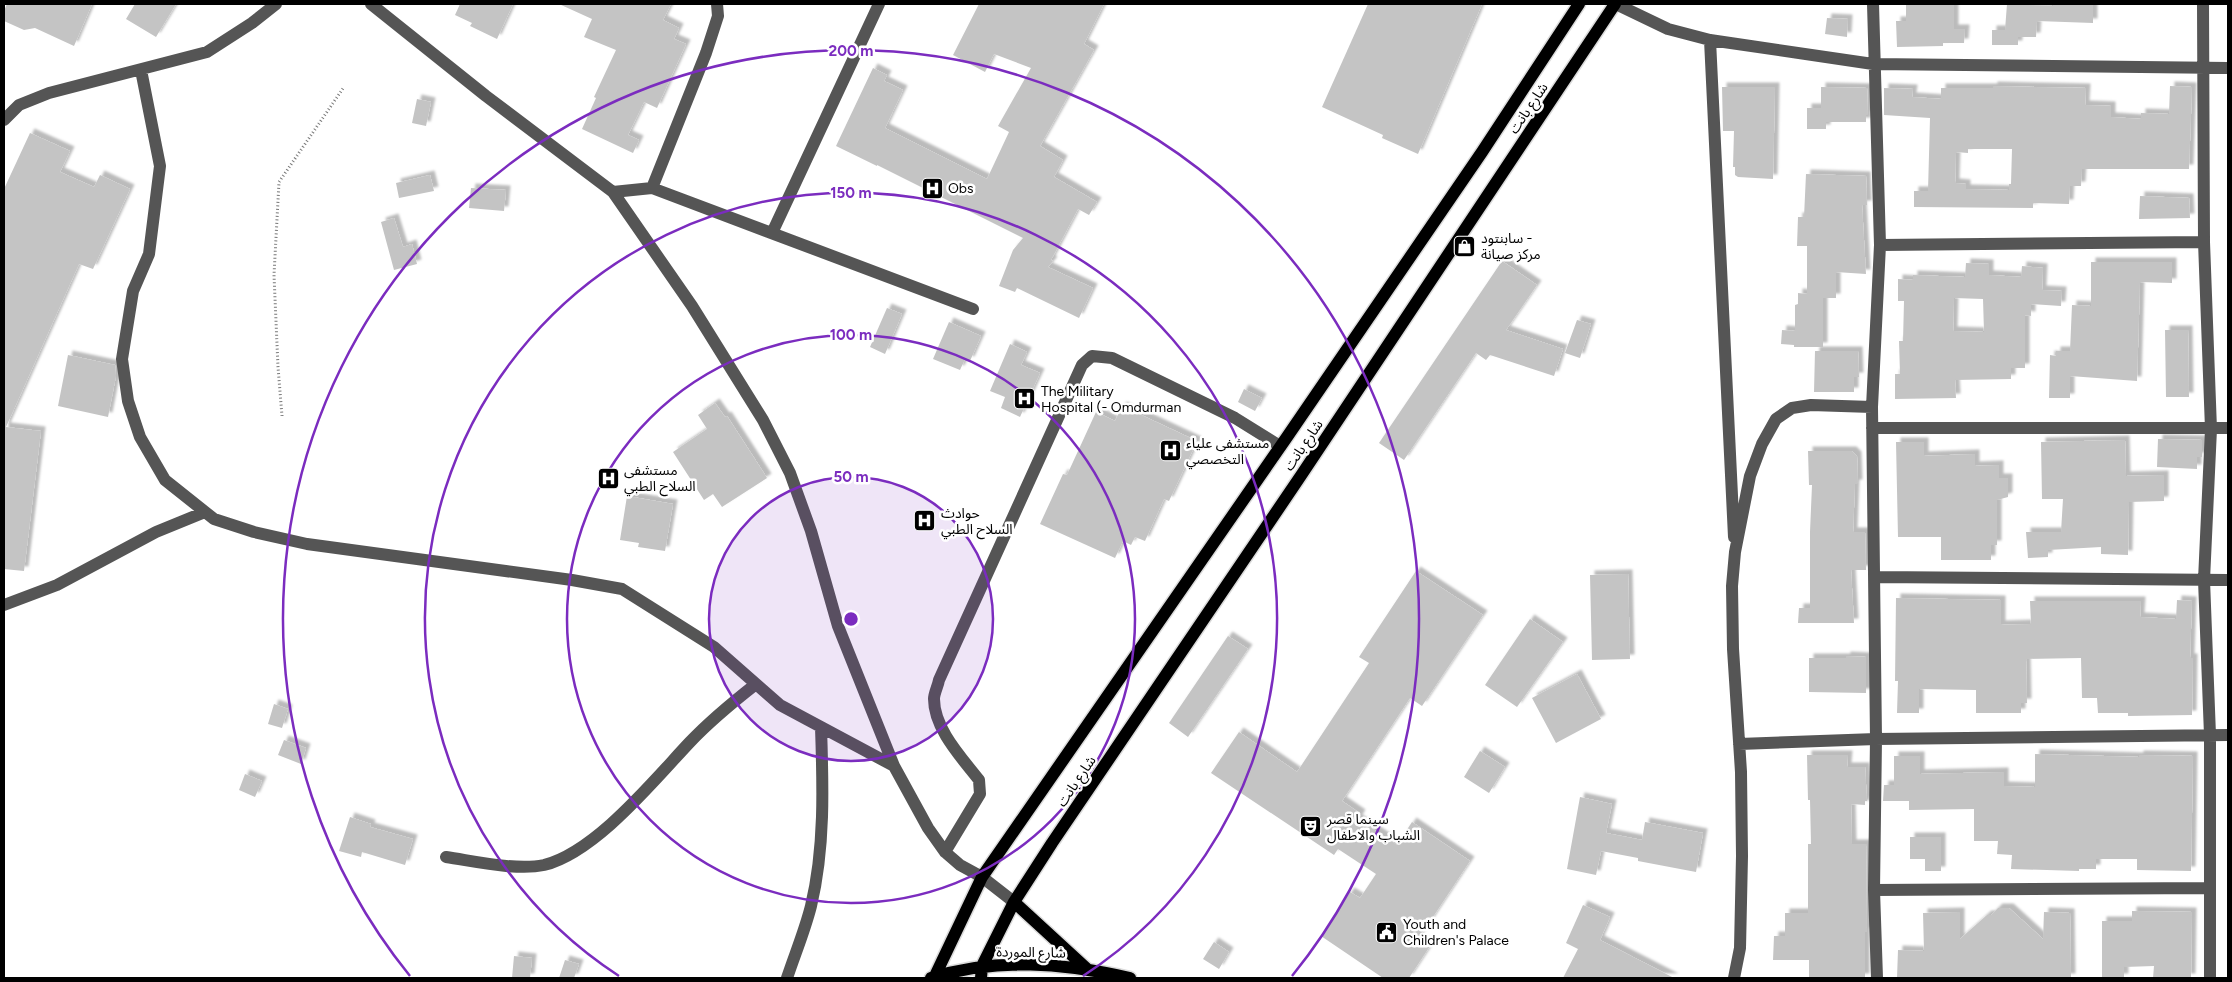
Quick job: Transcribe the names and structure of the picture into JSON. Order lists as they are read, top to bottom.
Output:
{
  "streets": {
    "main road": ["شارع بانت", "شارع الموردة"]
  },
  "crossings": [
    ["شارع بانت", "شارع الموردة"]
  ],
  "places": {
    "hospital": [
      "Obs",
      "The Military Hospital (- Omdurman",
      "مستشفى علياء التخصصي",
      "مستشفى السلاح الطبي",
      "حوادث السلاح الطبي"
    ],
    "shop": ["سابنتود - مركز صيانة"],
    "theatre": ["سينما قصر الشباب والاطفال"],
    "public building": ["Youth and Children's Palace"]
  },
  "rings": [
    "200 m",
    "150 m",
    "100 m",
    "50 m"
  ]
}
